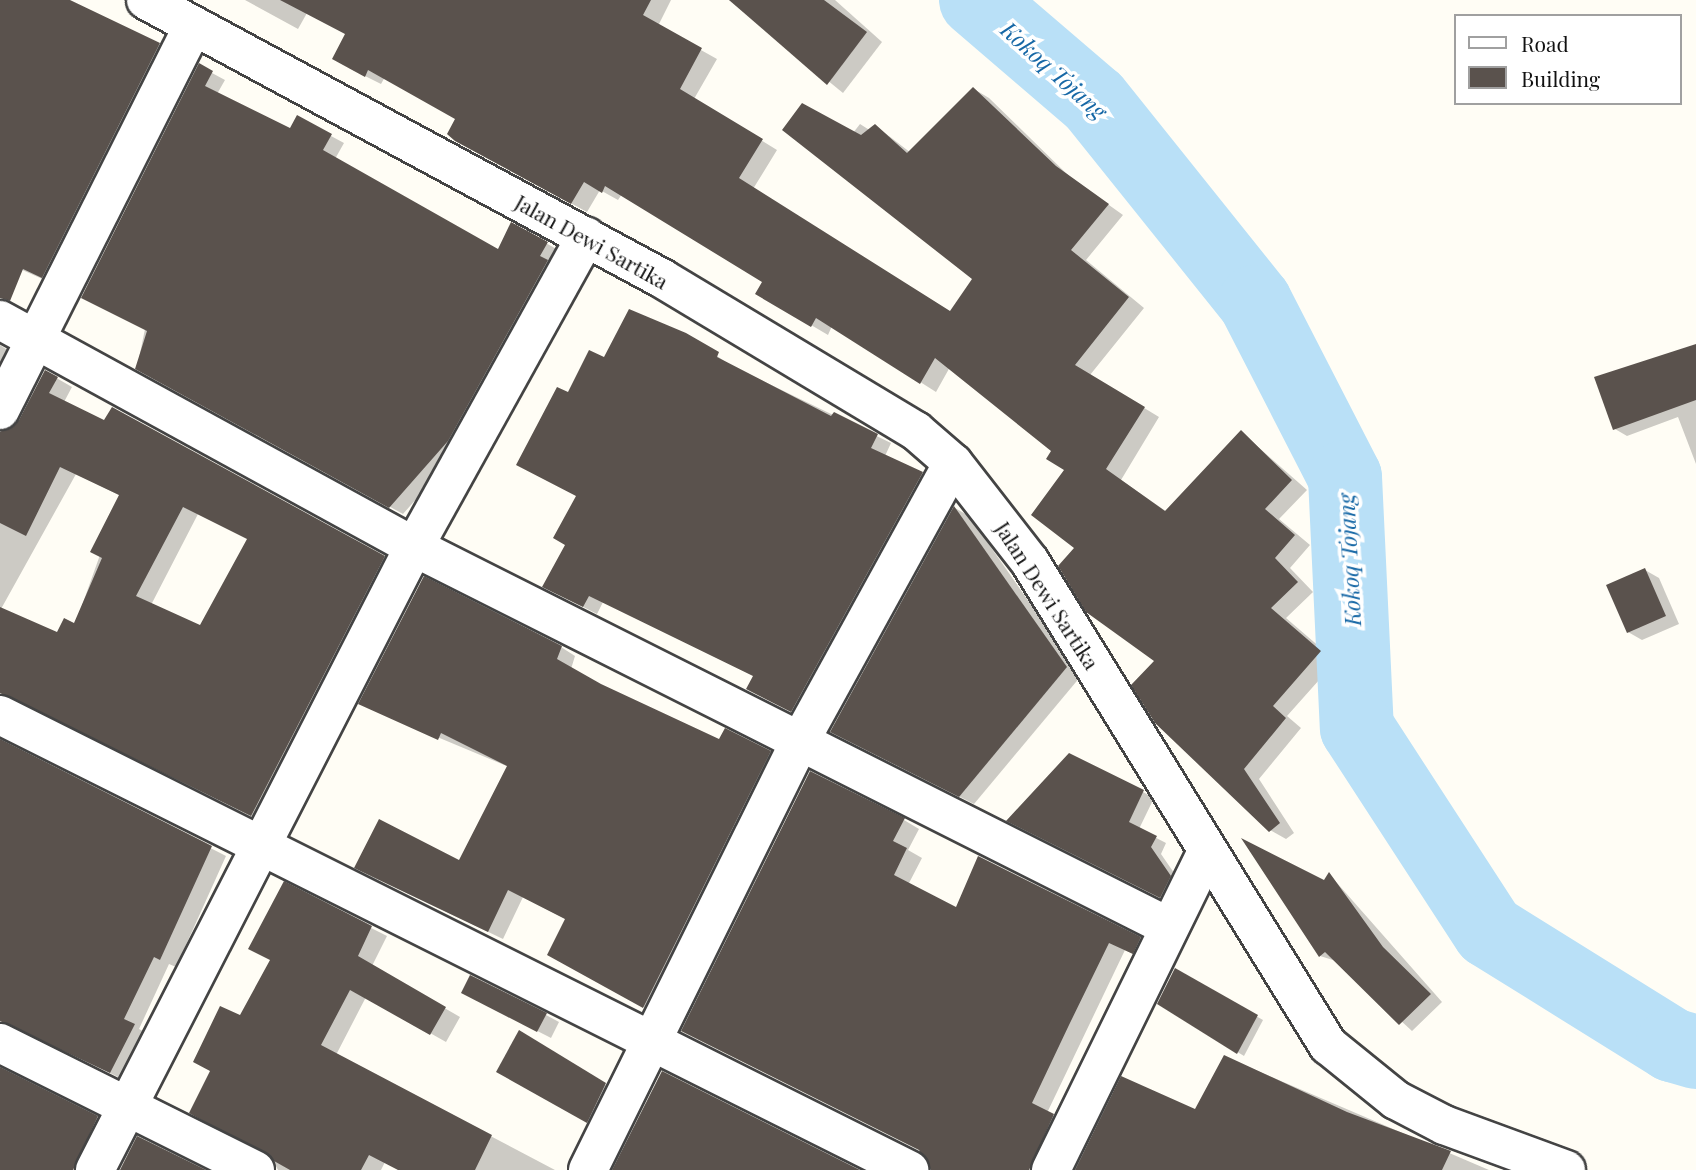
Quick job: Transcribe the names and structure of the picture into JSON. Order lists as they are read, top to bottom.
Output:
{
  "streets": {
    "street": ["Jalan Dewi Sartika"]
  },
  "water": ["Kokoq Tojang"],
  "legend": ["Road", "Building"]
}
